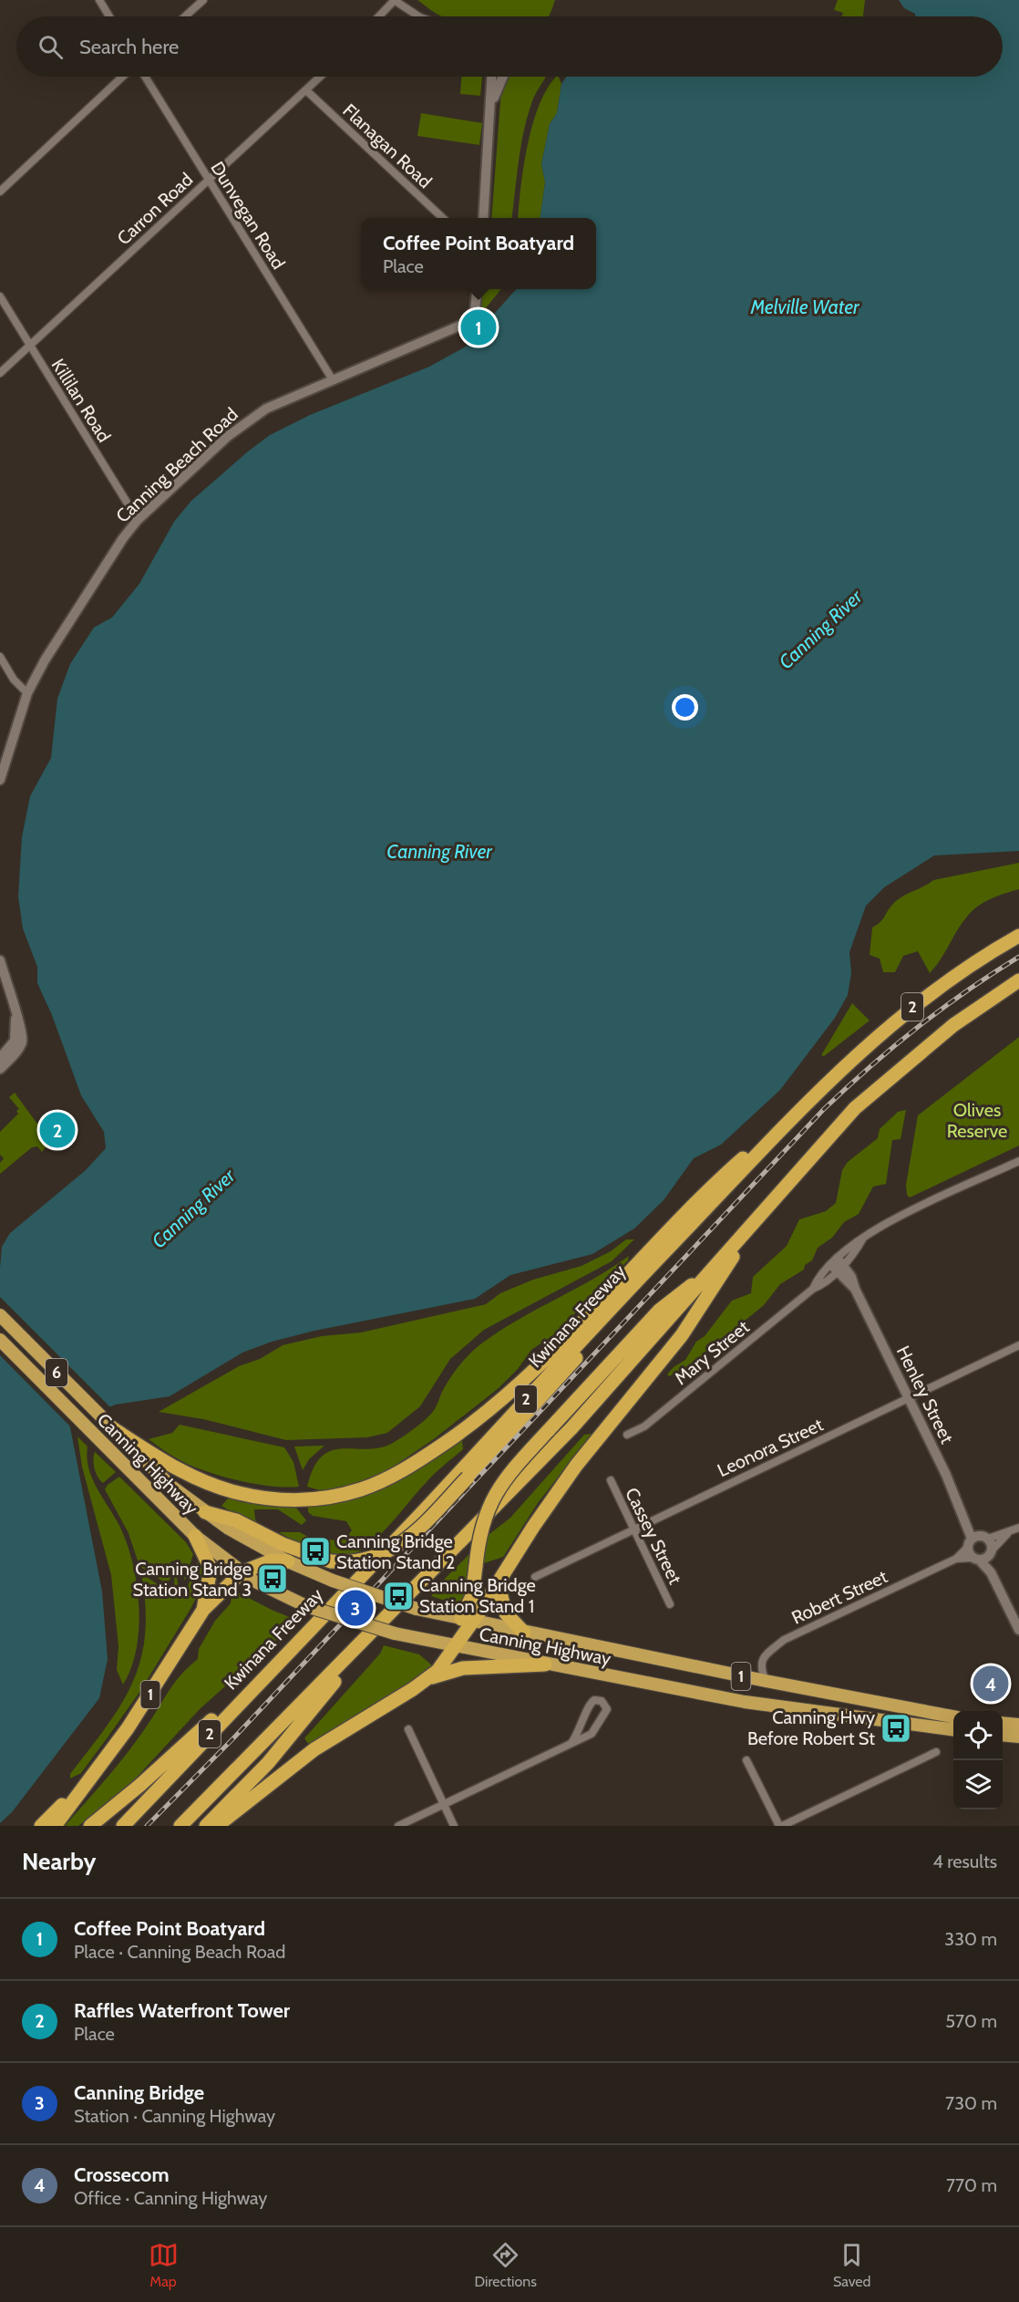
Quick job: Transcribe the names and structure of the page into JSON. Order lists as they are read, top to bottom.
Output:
{
  "streets": {
    "highway": [
      "2",
      "Kwinana Freeway",
      "6",
      "Canning Highway",
      "1"
    ],
    "street": [
      "Flanagan Road",
      "Carron Road",
      "Dunvegan Road",
      "Killilan Road",
      "Canning Beach Road",
      "Mary Street",
      "Henley Street",
      "Leonora Street",
      "Cassey Street",
      "Robert Street"
    ]
  },
  "crossings": [
    ["Flanagan Road", "Carron Road"],
    ["Carron Road", "Dunvegan Road"],
    ["Carron Road", "Killilan Road"],
    ["Dunvegan Road", "Canning Beach Road"],
    ["Killilan Road", "Canning Beach Road"],
    ["Mary Street", "Henley Street"],
    ["Henley Street", "Leonora Street"],
    ["Henley Street", "Robert Street"],
    ["Leonora Street", "Cassey Street"],
    ["Canning Highway", "Robert Street"],
    ["Canning Highway", "1"]
  ],
  "water": ["Melville Water", "Canning River"],
  "parks": ["Olives Reserve"],
  "places": {
    "bus stop": [
      "Canning Bridge Station Stand 2",
      "Canning Bridge Station Stand 3",
      "Canning Bridge Station Stand 1",
      "Canning Hwy Before Robert St"
    ]
  },
  "page": {
    "search": "Search here",
    "popup": ["Coffee Point Boatyard", "Place"],
    "pins": [
      "1",
      "2",
      "3",
      "4"
    ],
    "heading": ["Nearby", "4 results"],
    "list": [
      {
        "mark": "1",
        "name": "Coffee Point Boatyard",
        "note": "Place · Canning Beach Road",
        "value": "330 m"
      },
      {
        "mark": "2",
        "name": "Raffles Waterfront Tower",
        "note": "Place",
        "value": "570 m"
      },
      {
        "mark": "3",
        "name": "Canning Bridge",
        "note": "Station · Canning Highway",
        "value": "730 m"
      },
      {
        "mark": "4",
        "name": "Crossecom",
        "note": "Office · Canning Highway",
        "value": "770 m"
      }
    ],
    "nav": ["Map", "Directions", "Saved"]
  }
}
